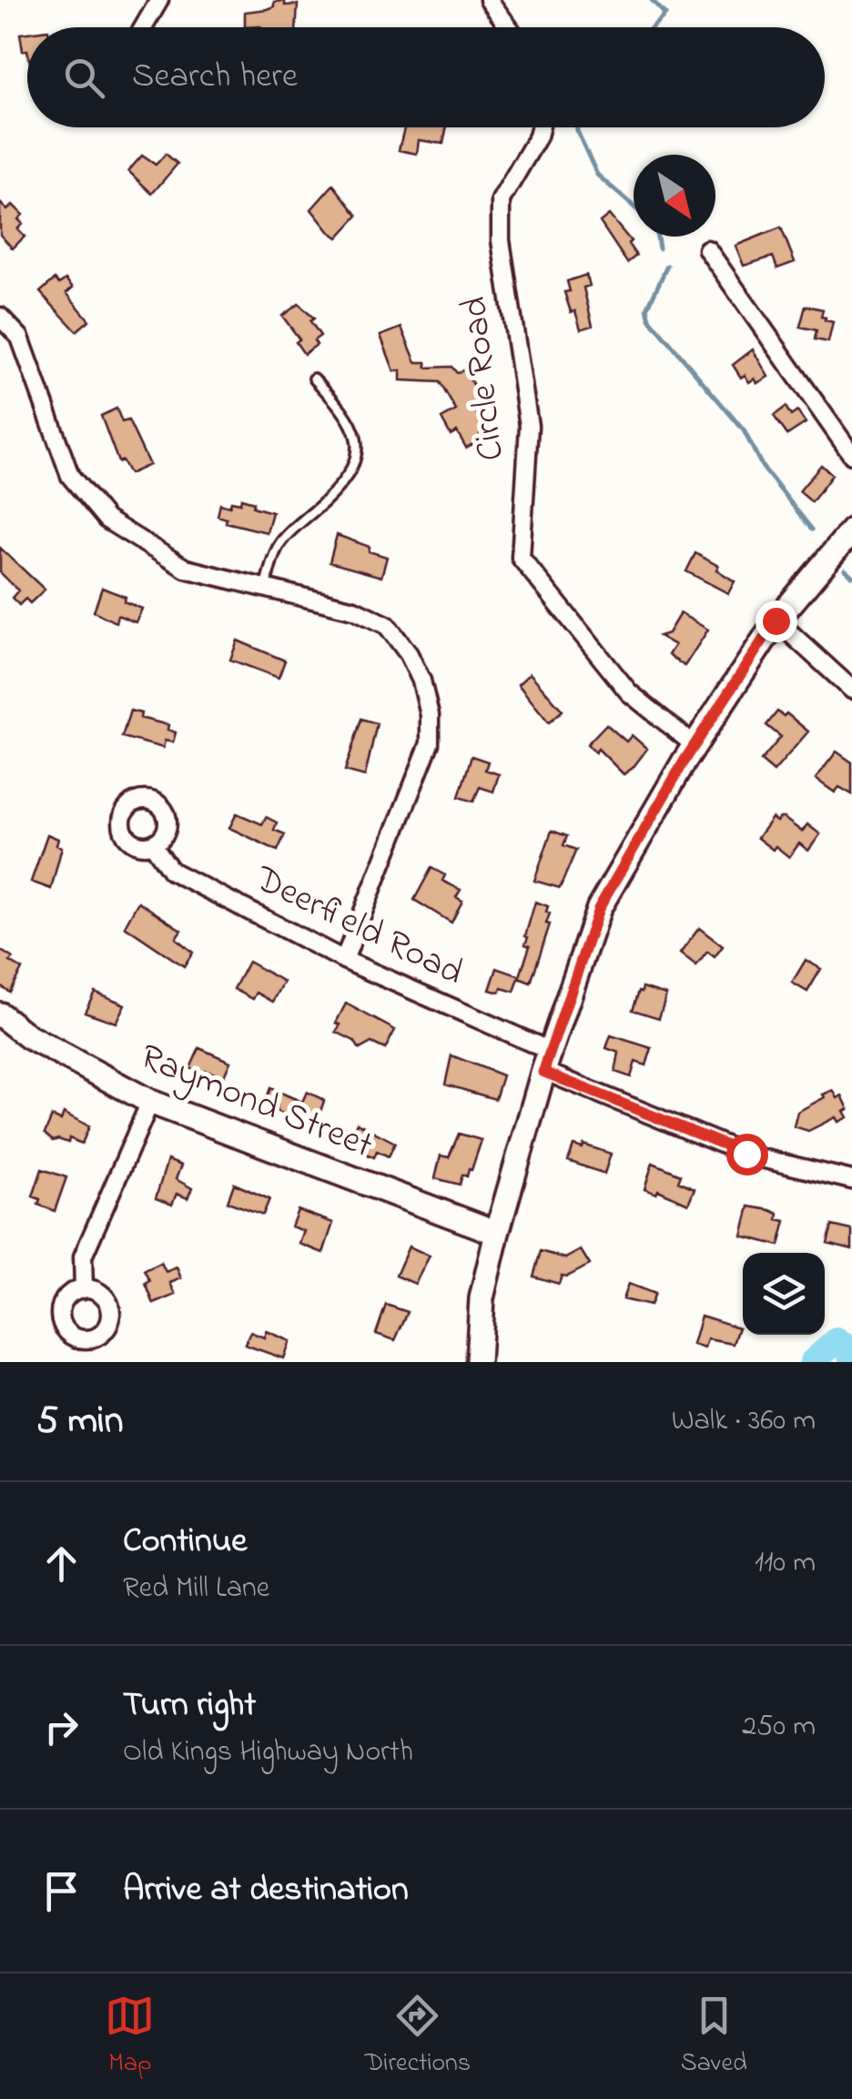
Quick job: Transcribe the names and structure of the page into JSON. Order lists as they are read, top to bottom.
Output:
{
  "streets": {
    "main road": ["Raymond Street"],
    "street": ["Circle Road", "Deerfield Road"]
  },
  "north": "bottom right",
  "page": {
    "search": "Search here",
    "heading": ["5 min", "Walk · 360 m"],
    "list": [
      ["Continue", "Red Mill Lane", "110 m"],
      ["Turn right", "Old Kings Highway North", "250 m"],
      "Arrive at destination"
    ],
    "nav": ["Map", "Directions", "Saved"]
  }
}
